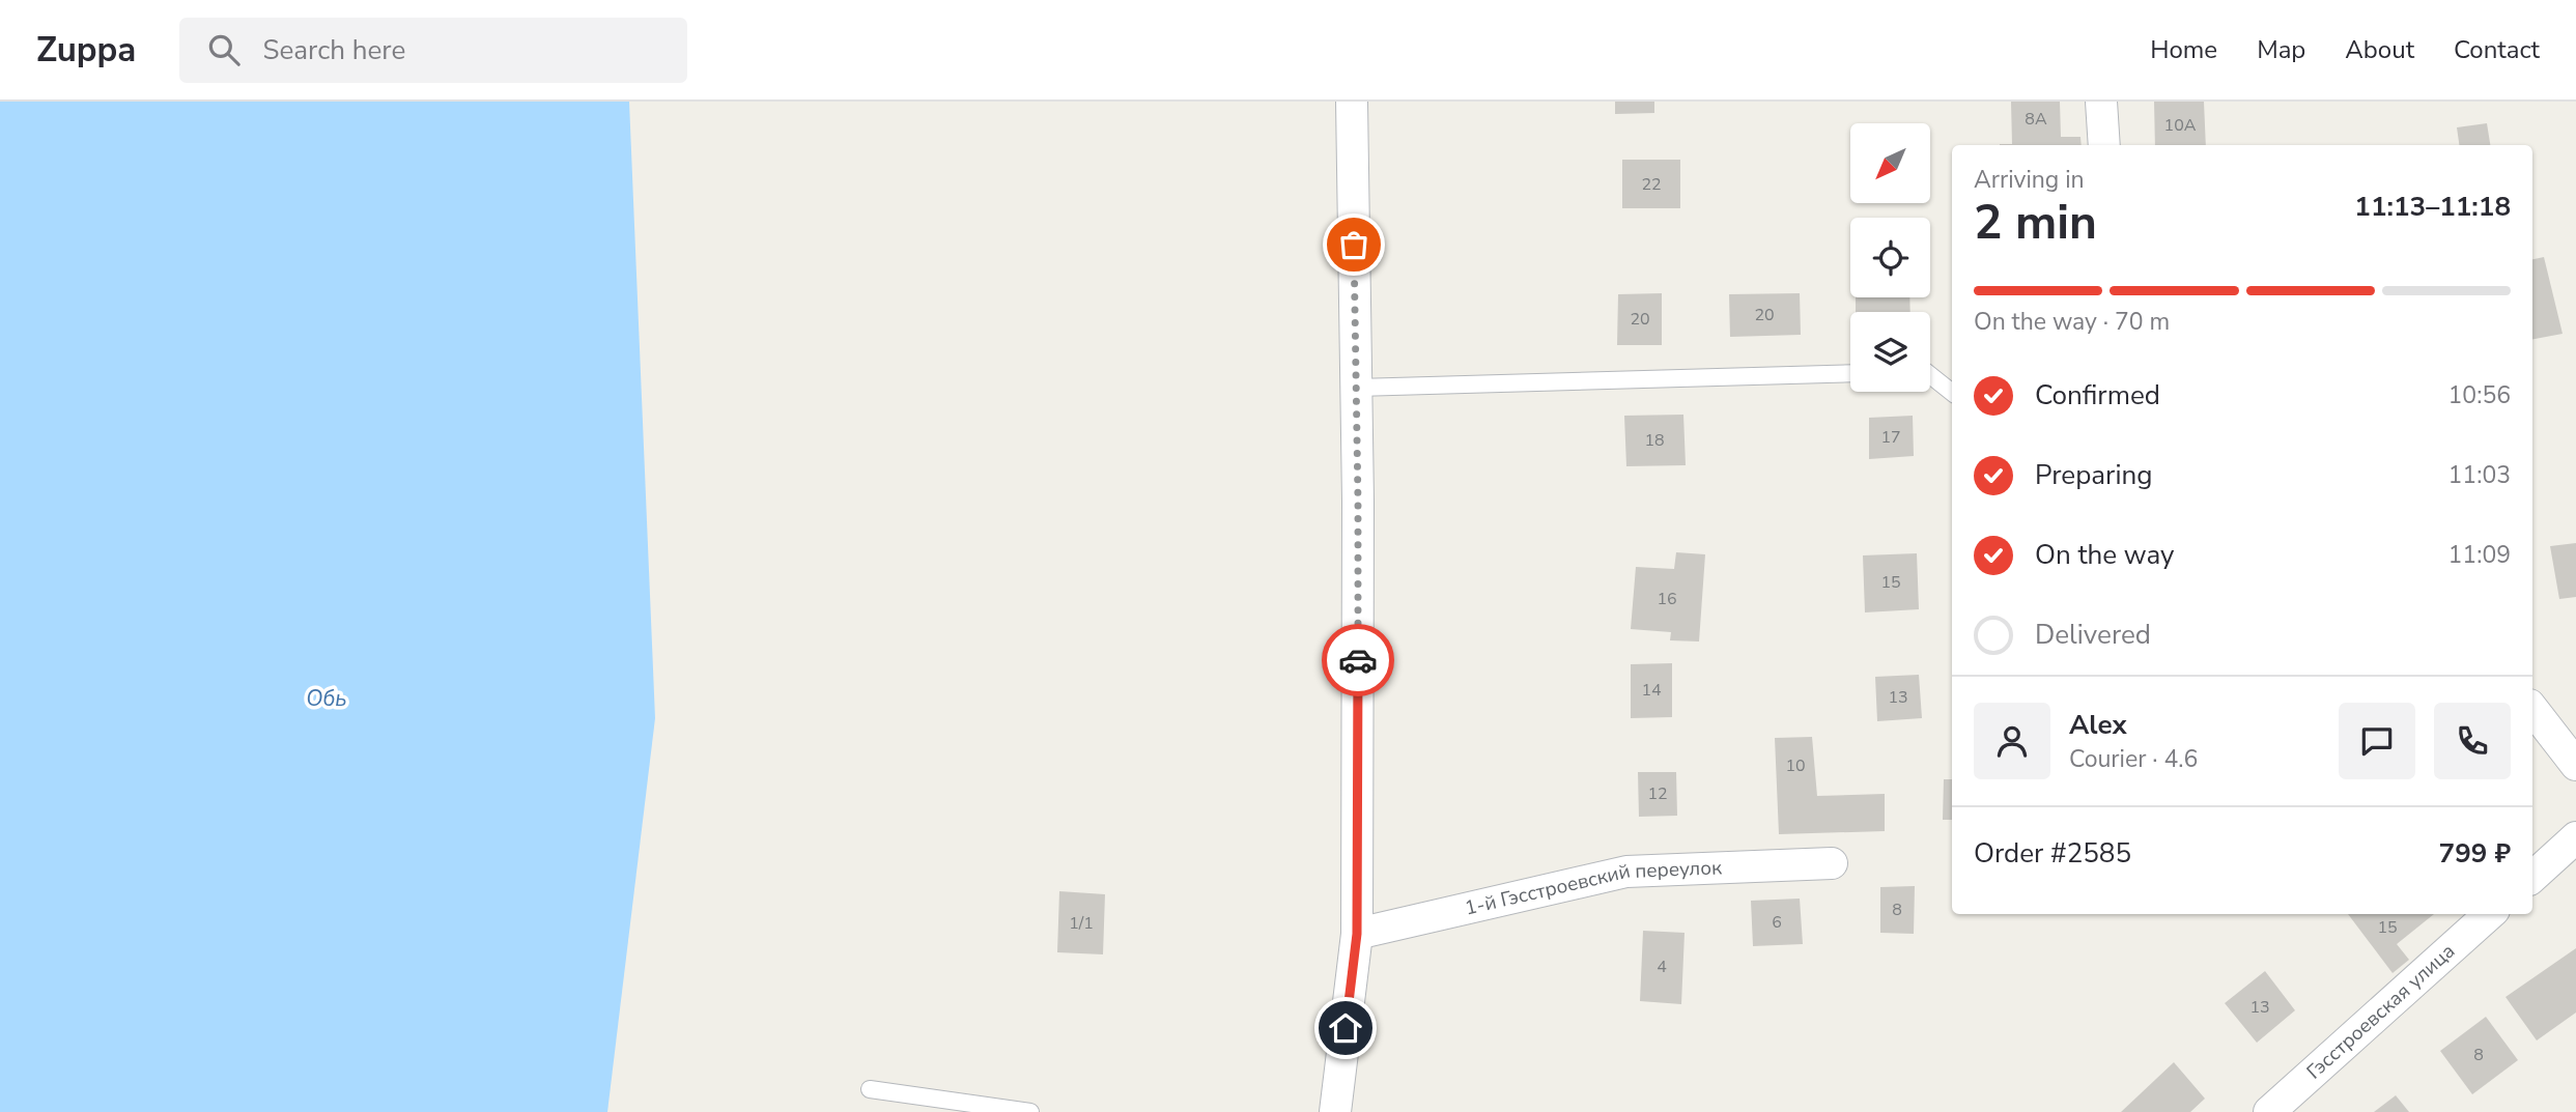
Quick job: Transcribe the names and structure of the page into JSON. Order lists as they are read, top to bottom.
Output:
{
  "streets": {
    "street": ["1-й Гэсстроевский переулок", "Гэсстроевская улица"]
  },
  "water": ["Обь"],
  "house_numbers": [
    "8А",
    "10А",
    "22",
    "20",
    "20",
    "17",
    "18",
    "15",
    "16",
    "14",
    "13",
    "10",
    "12",
    "8",
    "6",
    "1/1",
    "15",
    "4",
    "13",
    "8"
  ],
  "north": "bottom left",
  "page": {
    "header": "Zuppa",
    "search": "Search here",
    "nav": [
      "Home",
      "Map",
      "About",
      "Contact"
    ],
    "heading": ["2 min", "Arriving in", "11:13–11:18"],
    "panel": [
      "Alex",
      "Courier · 4.6",
      "Order #2585",
      "799 ₽"
    ],
    "bar": "On the way · 70 m",
    "list": [
      ["Confirmed", "10:56"],
      ["Preparing", "11:03"],
      ["On the way", "11:09"],
      "Delivered"
    ]
  }
}
